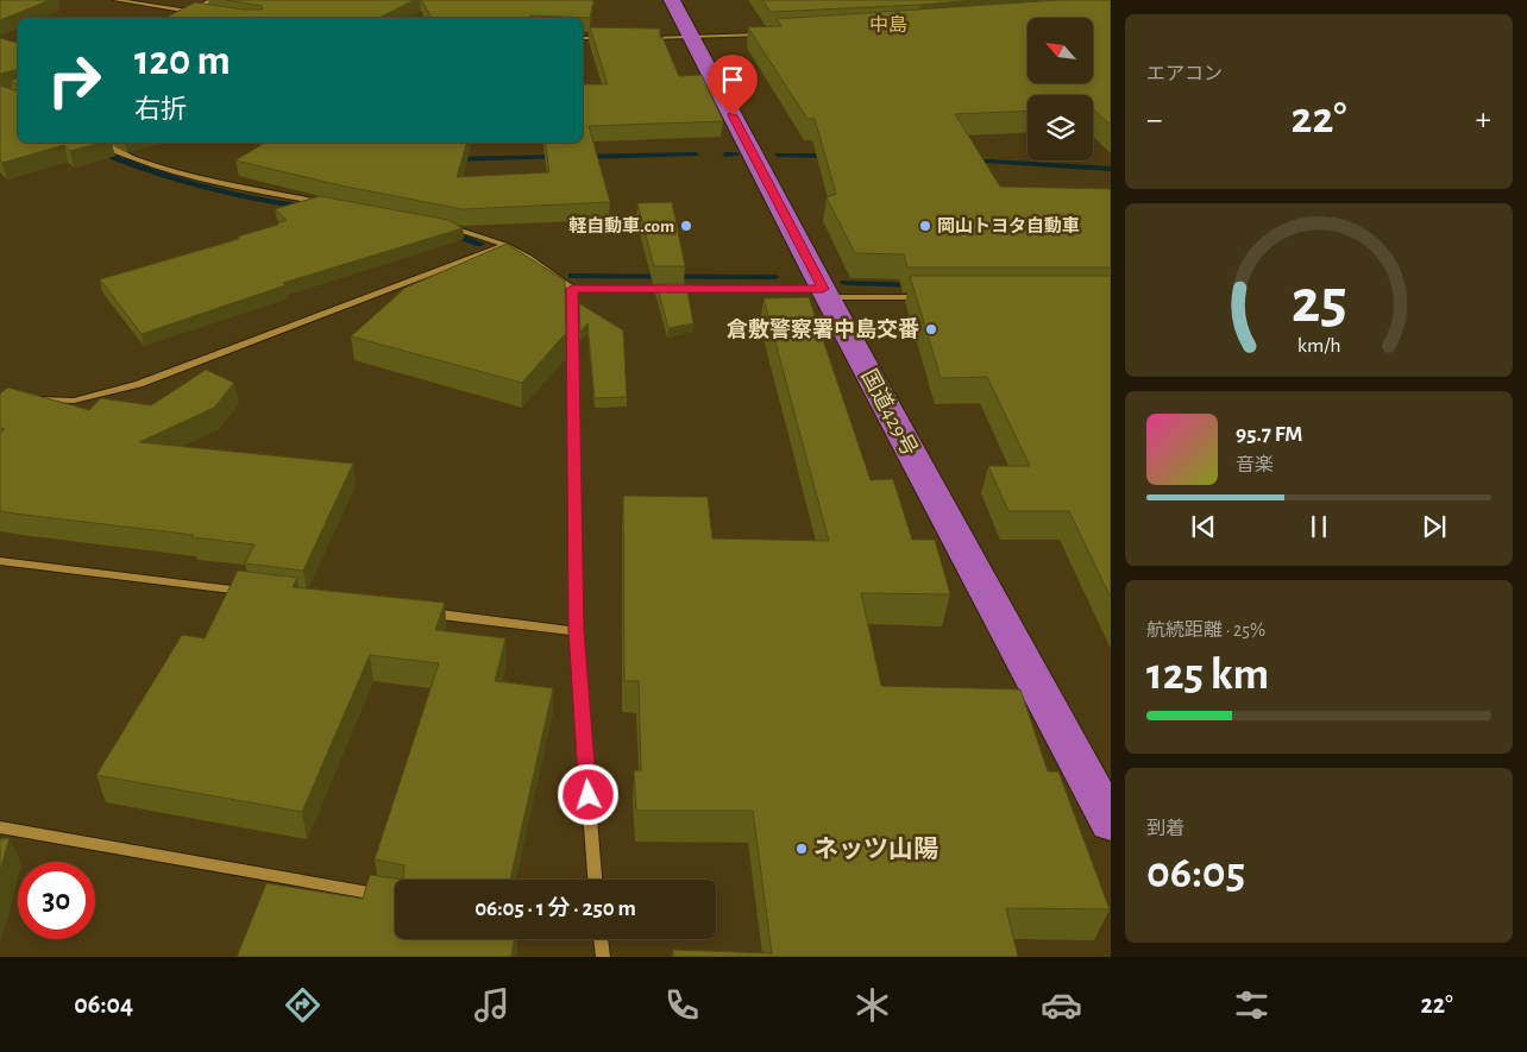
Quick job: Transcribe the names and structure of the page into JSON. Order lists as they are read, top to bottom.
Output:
{
  "streets": {
    "highway": ["国道429号"]
  },
  "districts": ["中島"],
  "places": [
    "軽自動車.com",
    "岡山トヨタ自動車",
    "倉敷警察署中島交番",
    "ネッツ山陽"
  ],
  "north": "top left",
  "page": {
    "tile": [
      "エアコン",
      ["航続距離 · 25%", "125 km"],
      ["到着", "06:05"]
    ],
    "turn": ["120 m", "右折"],
    "heat": ["−", "22°", "+"],
    "song": ["95.7 FM", "音楽"],
    "limit": "30",
    "trip": "06:05 · 1 分 · 250 m",
    "tabs": ["06:04", "22°"],
    "gauge": ["25", "km/h"]
  }
}
